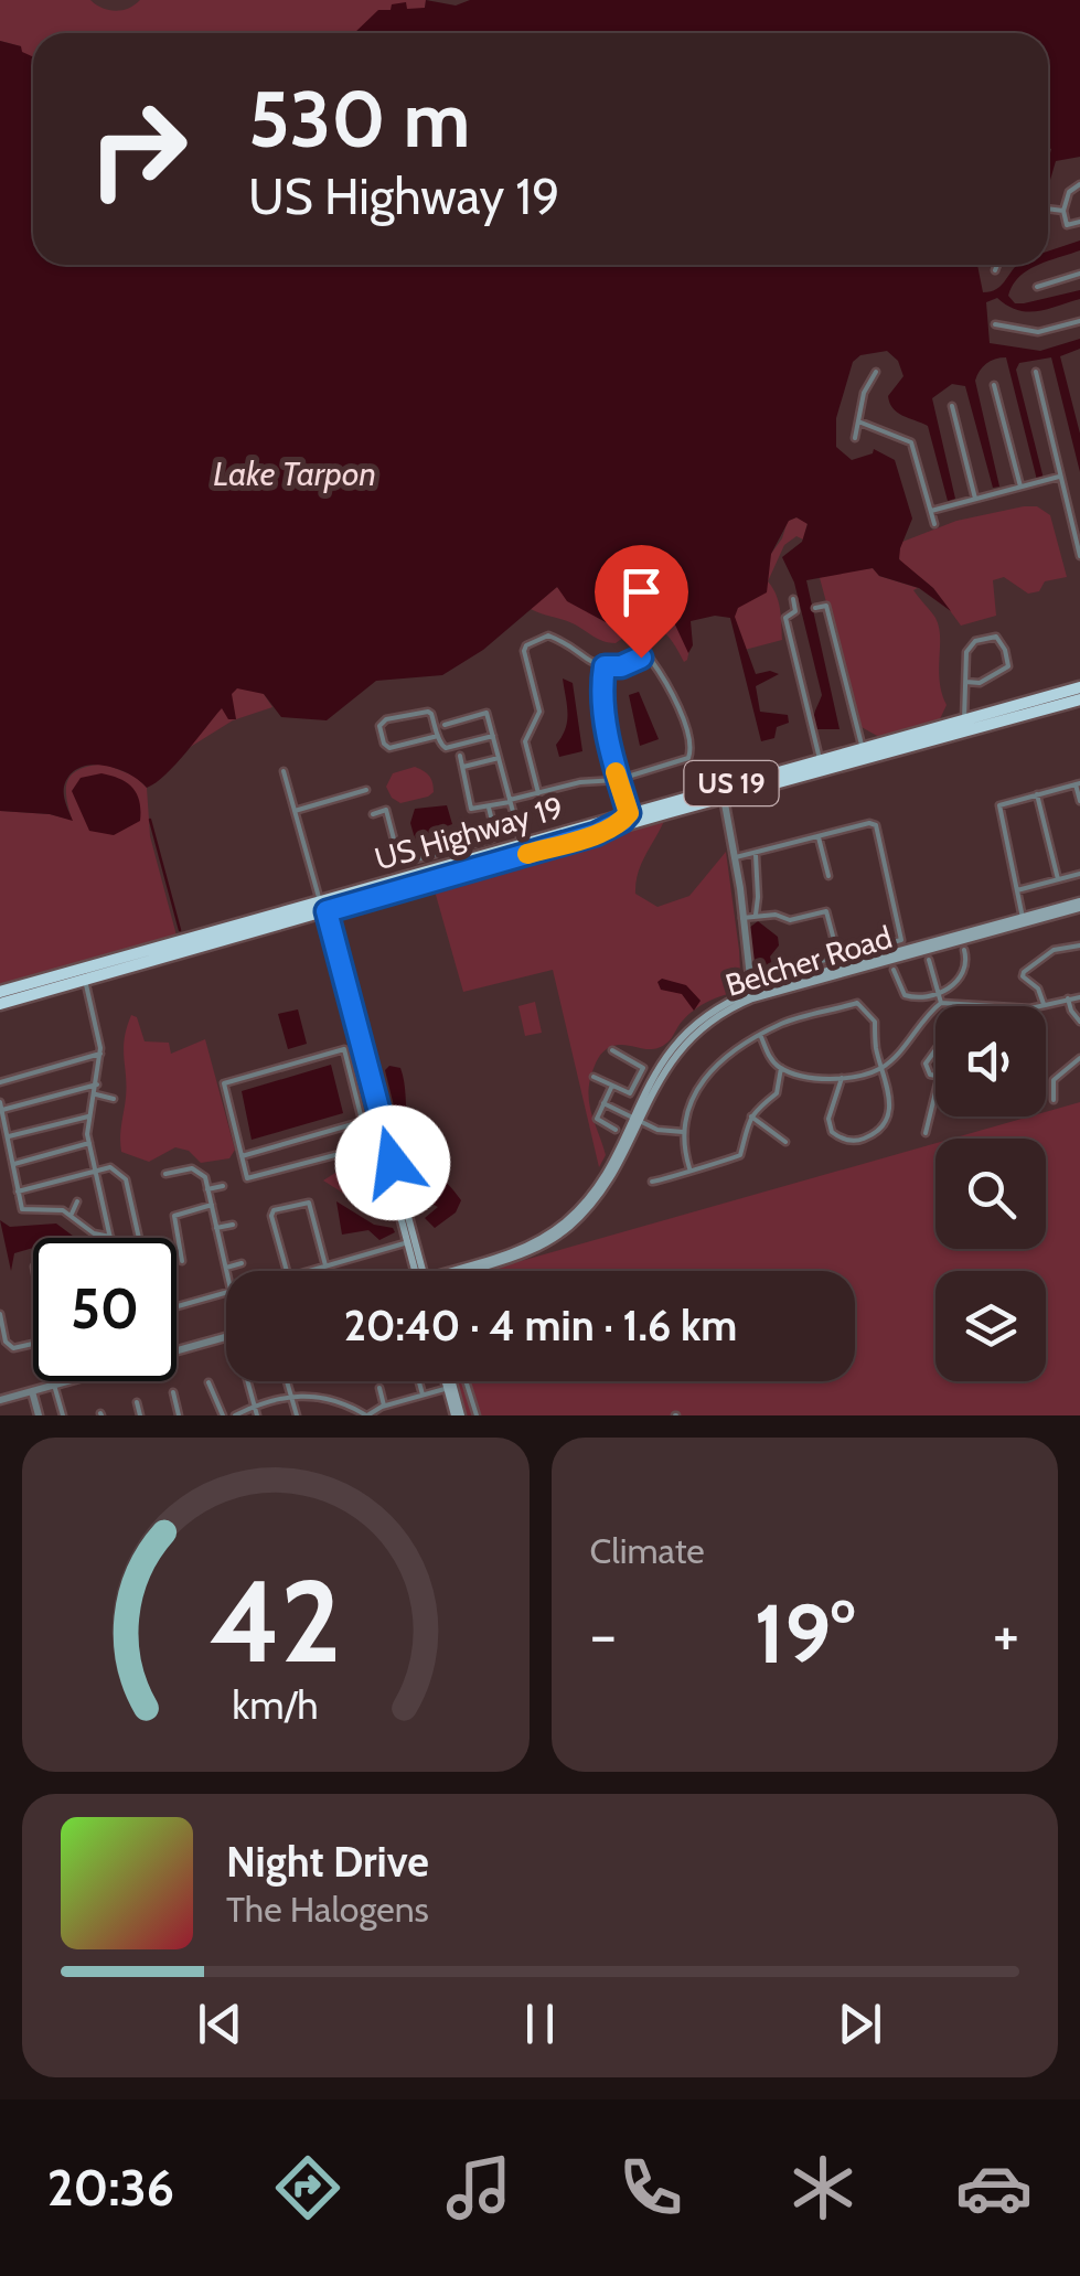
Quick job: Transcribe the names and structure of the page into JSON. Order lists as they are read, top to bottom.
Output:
{
  "streets": {
    "highway": ["US 19", "US Highway 19"],
    "main road": ["Belcher Road"]
  },
  "water": ["Lake Tarpon"],
  "page": {
    "turn": ["530 m", "US Highway 19"],
    "limit": "50",
    "trip": "20:40 · 4 min · 1.6 km",
    "tile": "Climate",
    "heat": ["−", "19°", "+"],
    "song": ["Night Drive", "The Halogens"],
    "tabs": "20:36",
    "gauge": ["42", "km/h"]
  }
}
